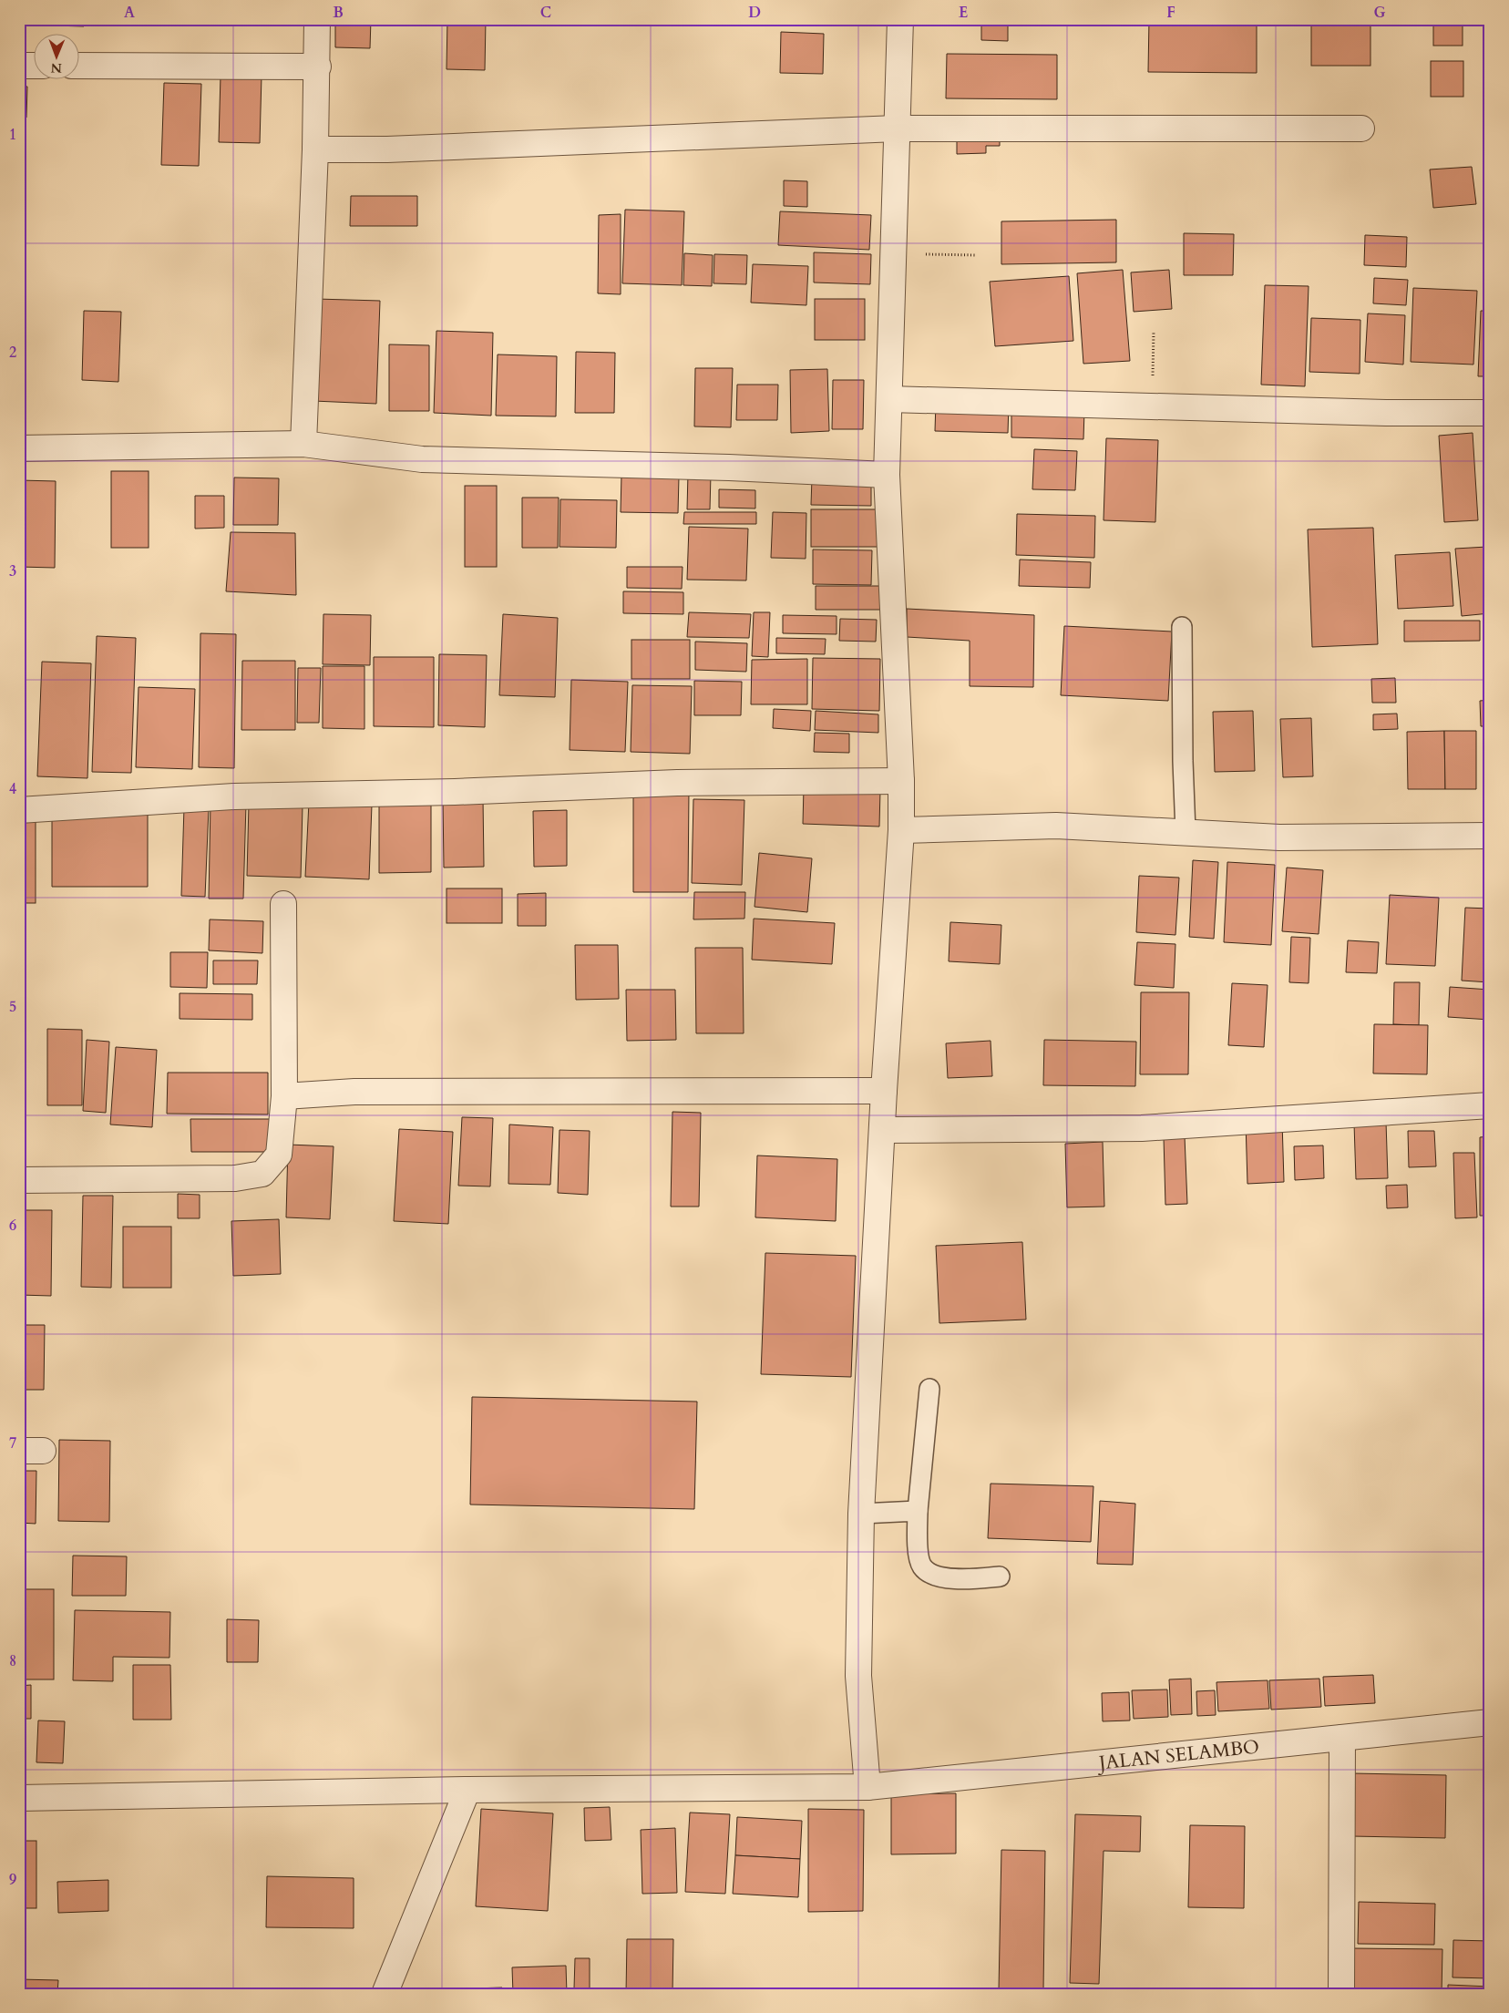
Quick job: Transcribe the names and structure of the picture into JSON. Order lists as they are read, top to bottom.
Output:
{
  "streets": {
    "street": ["JALAN SELAMBO"]
  },
  "north": "bottom",
  "grid": {
    "columns": [
      "A",
      "B",
      "C",
      "D",
      "E",
      "F",
      "G"
    ],
    "rows": [
      "1",
      "2",
      "3",
      "4",
      "5",
      "6",
      "7",
      "8",
      "9"
    ]
  }
}
